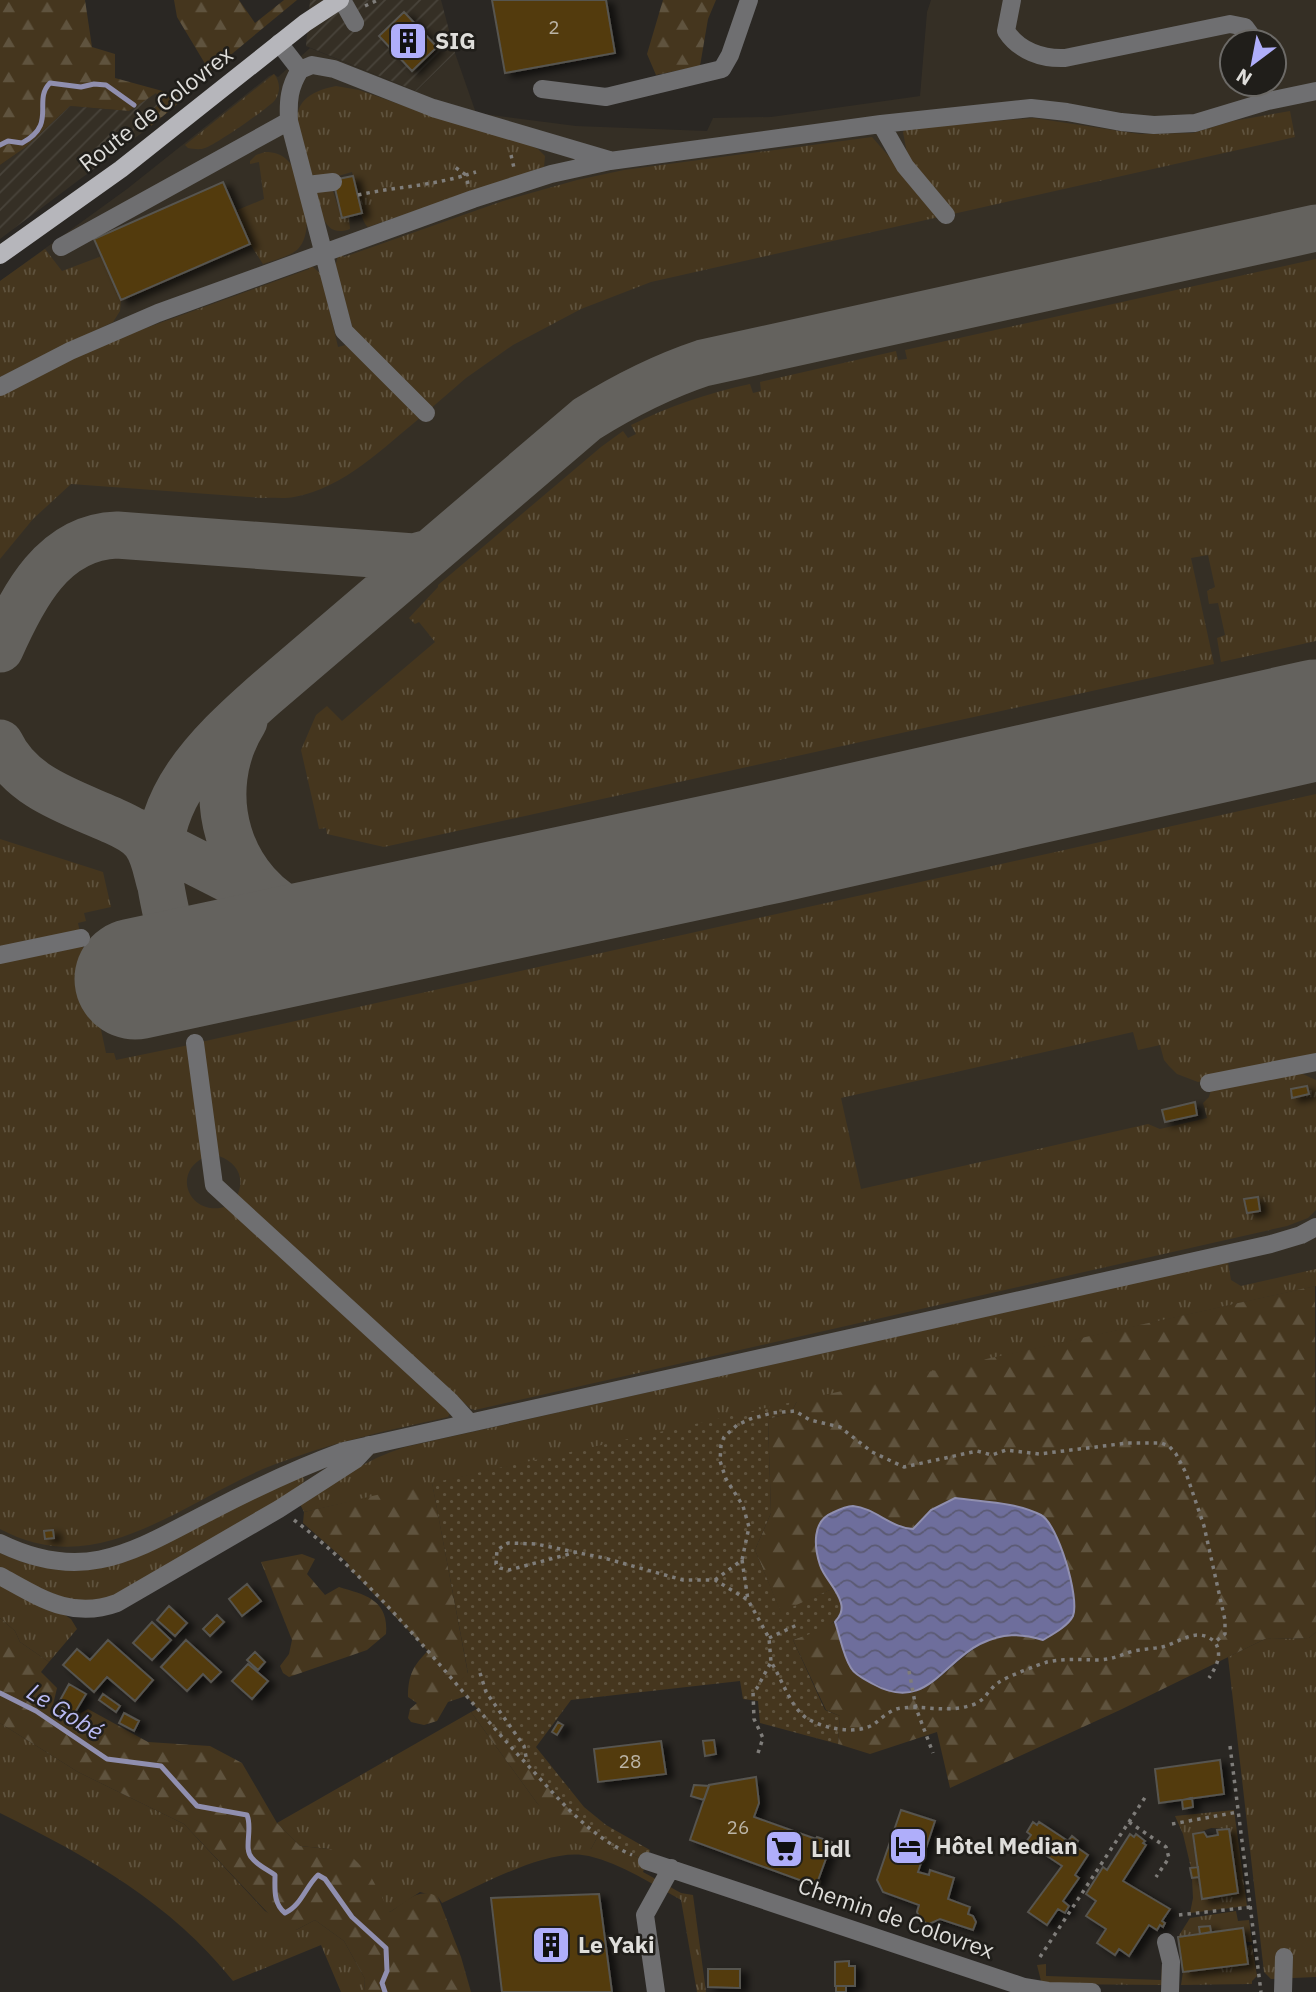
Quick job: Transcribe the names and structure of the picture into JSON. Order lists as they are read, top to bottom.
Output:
{
  "streets": {
    "main road": ["Route de Colovrex"],
    "street": ["Chemin de Colovrex"]
  },
  "water": ["Le Gobé"],
  "places": {
    "building": ["SIG", "Le Yaki"],
    "hotel": ["Hôtel Median"],
    "supermarket": ["Lidl"]
  },
  "house_numbers": ["2", "28", "26"],
  "north": "bottom left"
}
